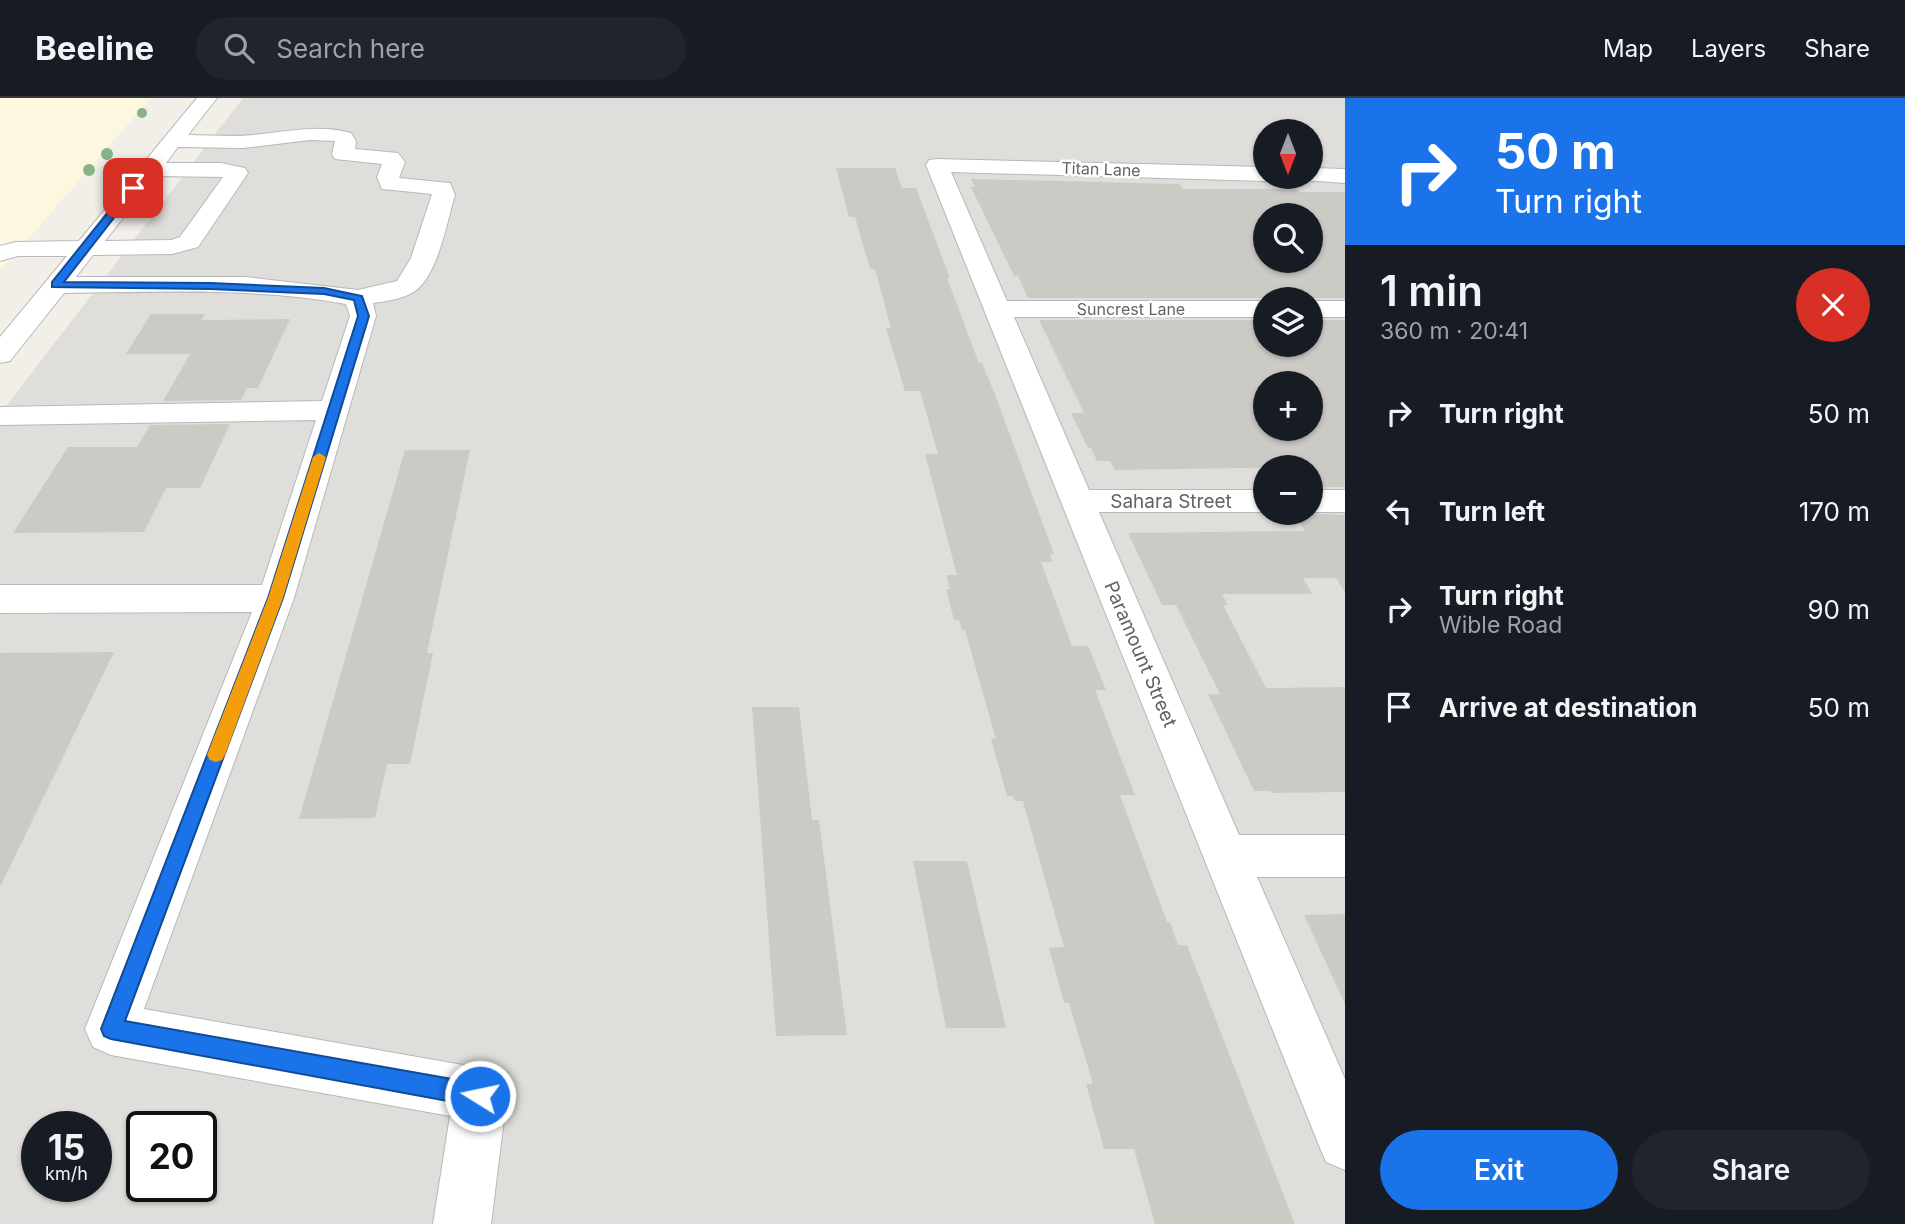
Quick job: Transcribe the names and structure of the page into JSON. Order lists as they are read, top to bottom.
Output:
{
  "streets": {
    "street": [
      "Titan Lane",
      "Suncrest Lane",
      "Sahara Street",
      "Paramount Street"
    ]
  },
  "crossings": [
    ["Titan Lane", "Paramount Street"],
    ["Suncrest Lane", "Paramount Street"],
    ["Sahara Street", "Paramount Street"]
  ],
  "north": "bottom",
  "page": {
    "header": "Beeline",
    "search": "Search here",
    "nav": ["Map", "Layers", "Share"],
    "turn": ["50 m", "Turn right"],
    "map_buttons": ["+", "−"],
    "heading": ["1 min", "360 m · 20:41"],
    "list": [
      {
        "name": "Turn right",
        "value": "50 m"
      },
      {
        "name": "Turn left",
        "value": "170 m"
      },
      {
        "name": "Turn right",
        "note": "Wible Road",
        "value": "90 m"
      },
      {
        "name": "Arrive at destination",
        "value": "50 m"
      }
    ],
    "speed": "15 km/h",
    "limit": "20",
    "buttons": ["Exit", "Share"]
  }
}
